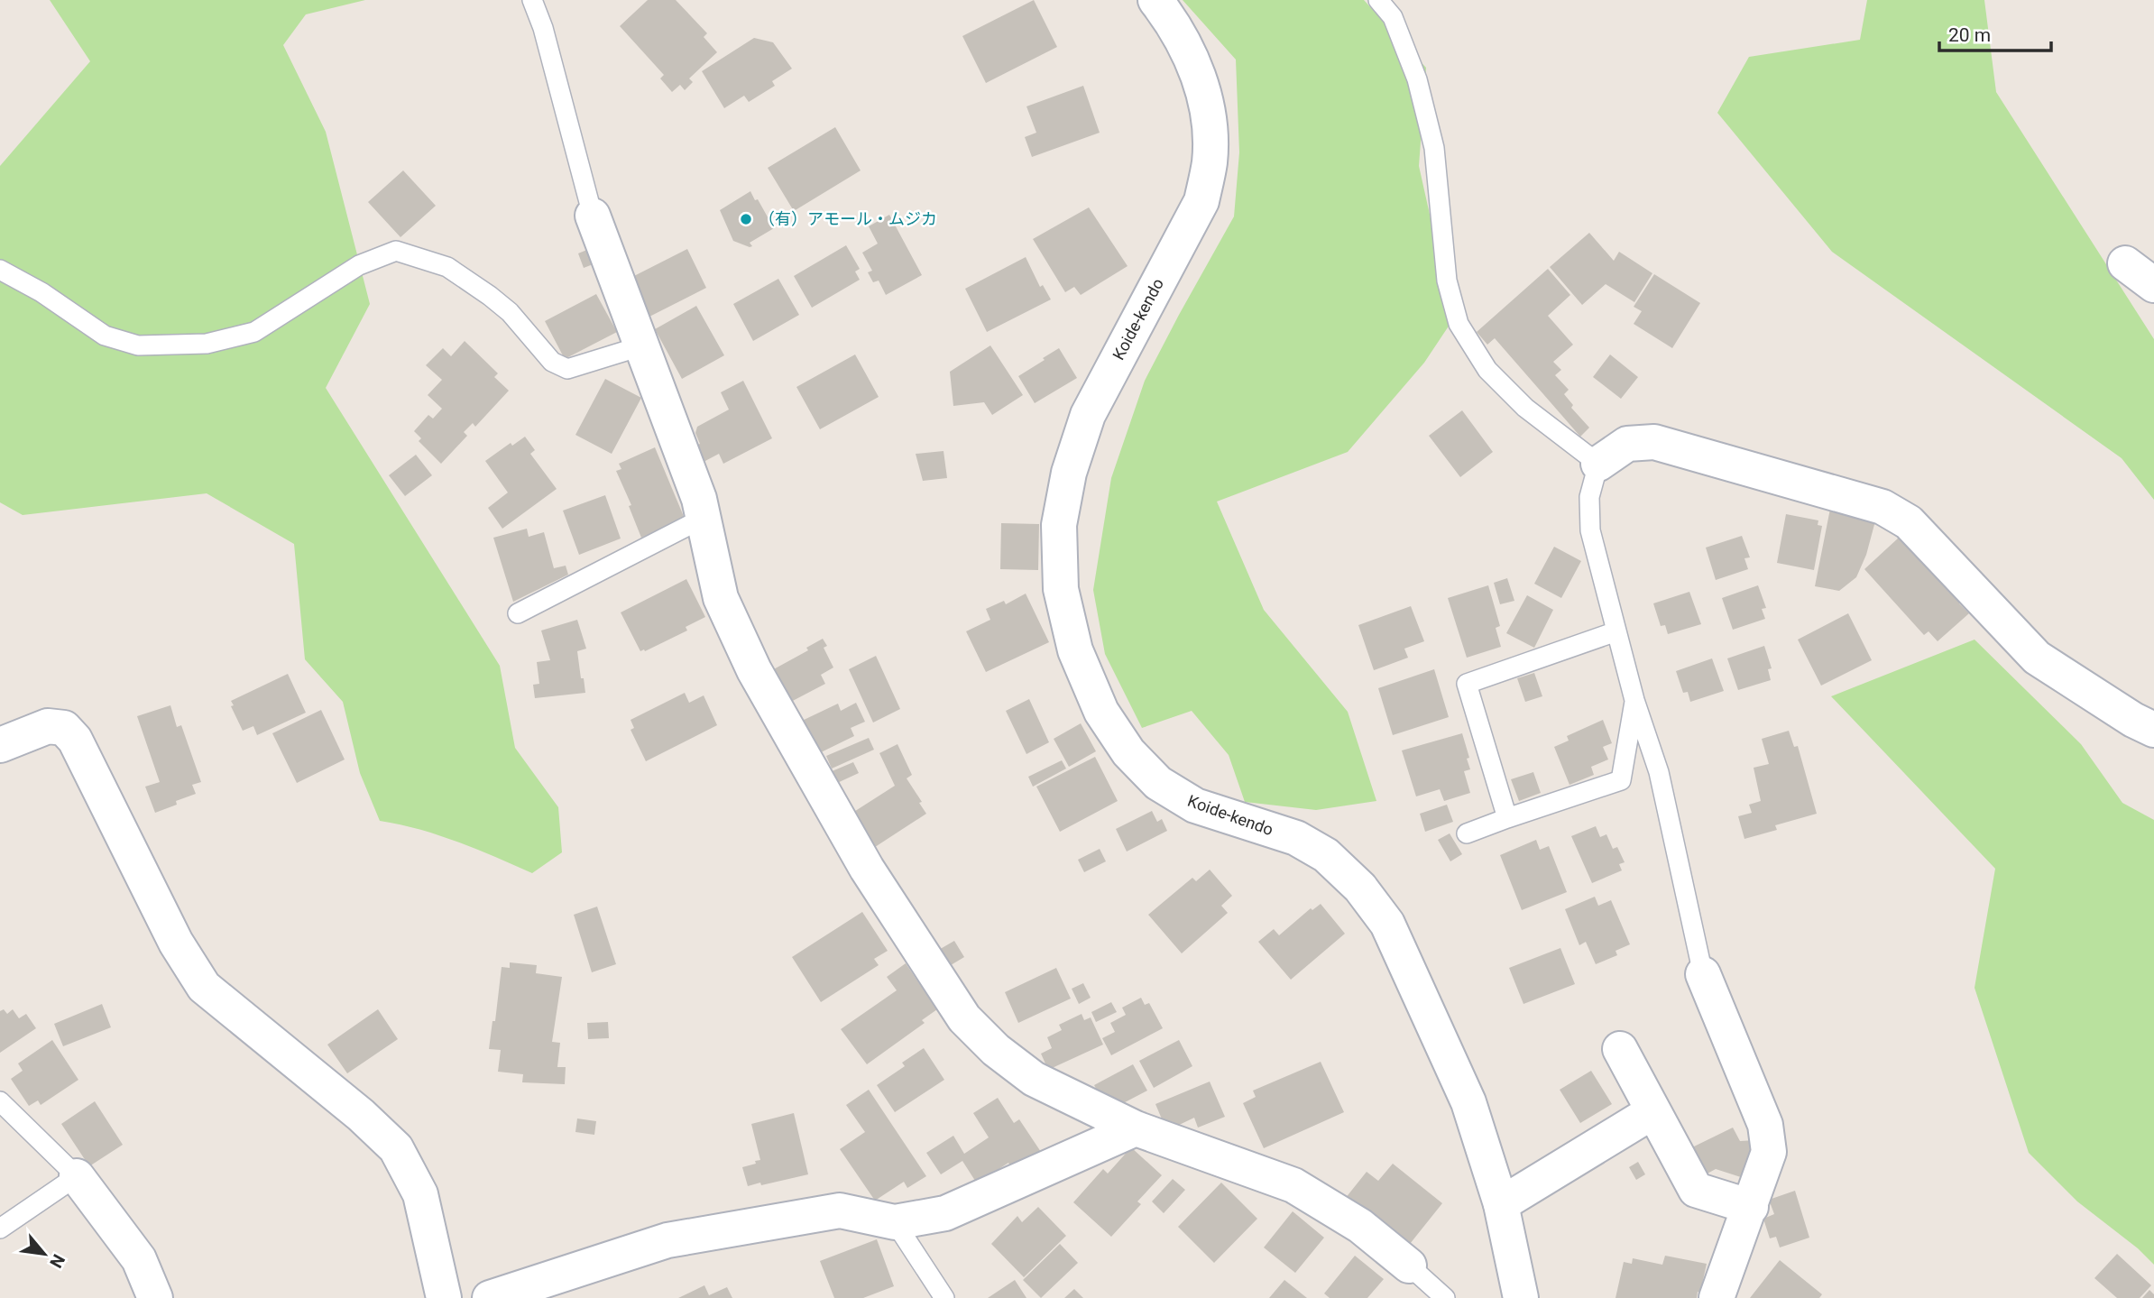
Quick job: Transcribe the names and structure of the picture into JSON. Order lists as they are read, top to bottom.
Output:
{
  "streets": {
    "street": ["Koide-kendo"]
  },
  "places": ["（有）アモール・ムジカ"],
  "scale_bar": "20 m",
  "north": "bottom right"
}
